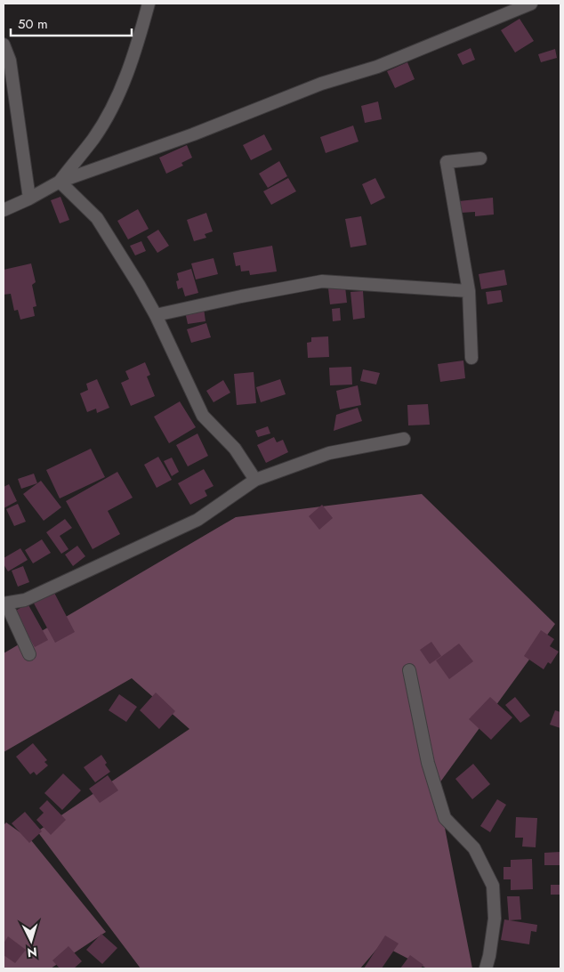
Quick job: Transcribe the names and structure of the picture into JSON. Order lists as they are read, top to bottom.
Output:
{
  "scale_bar": "50 m",
  "north": "bottom"
}
